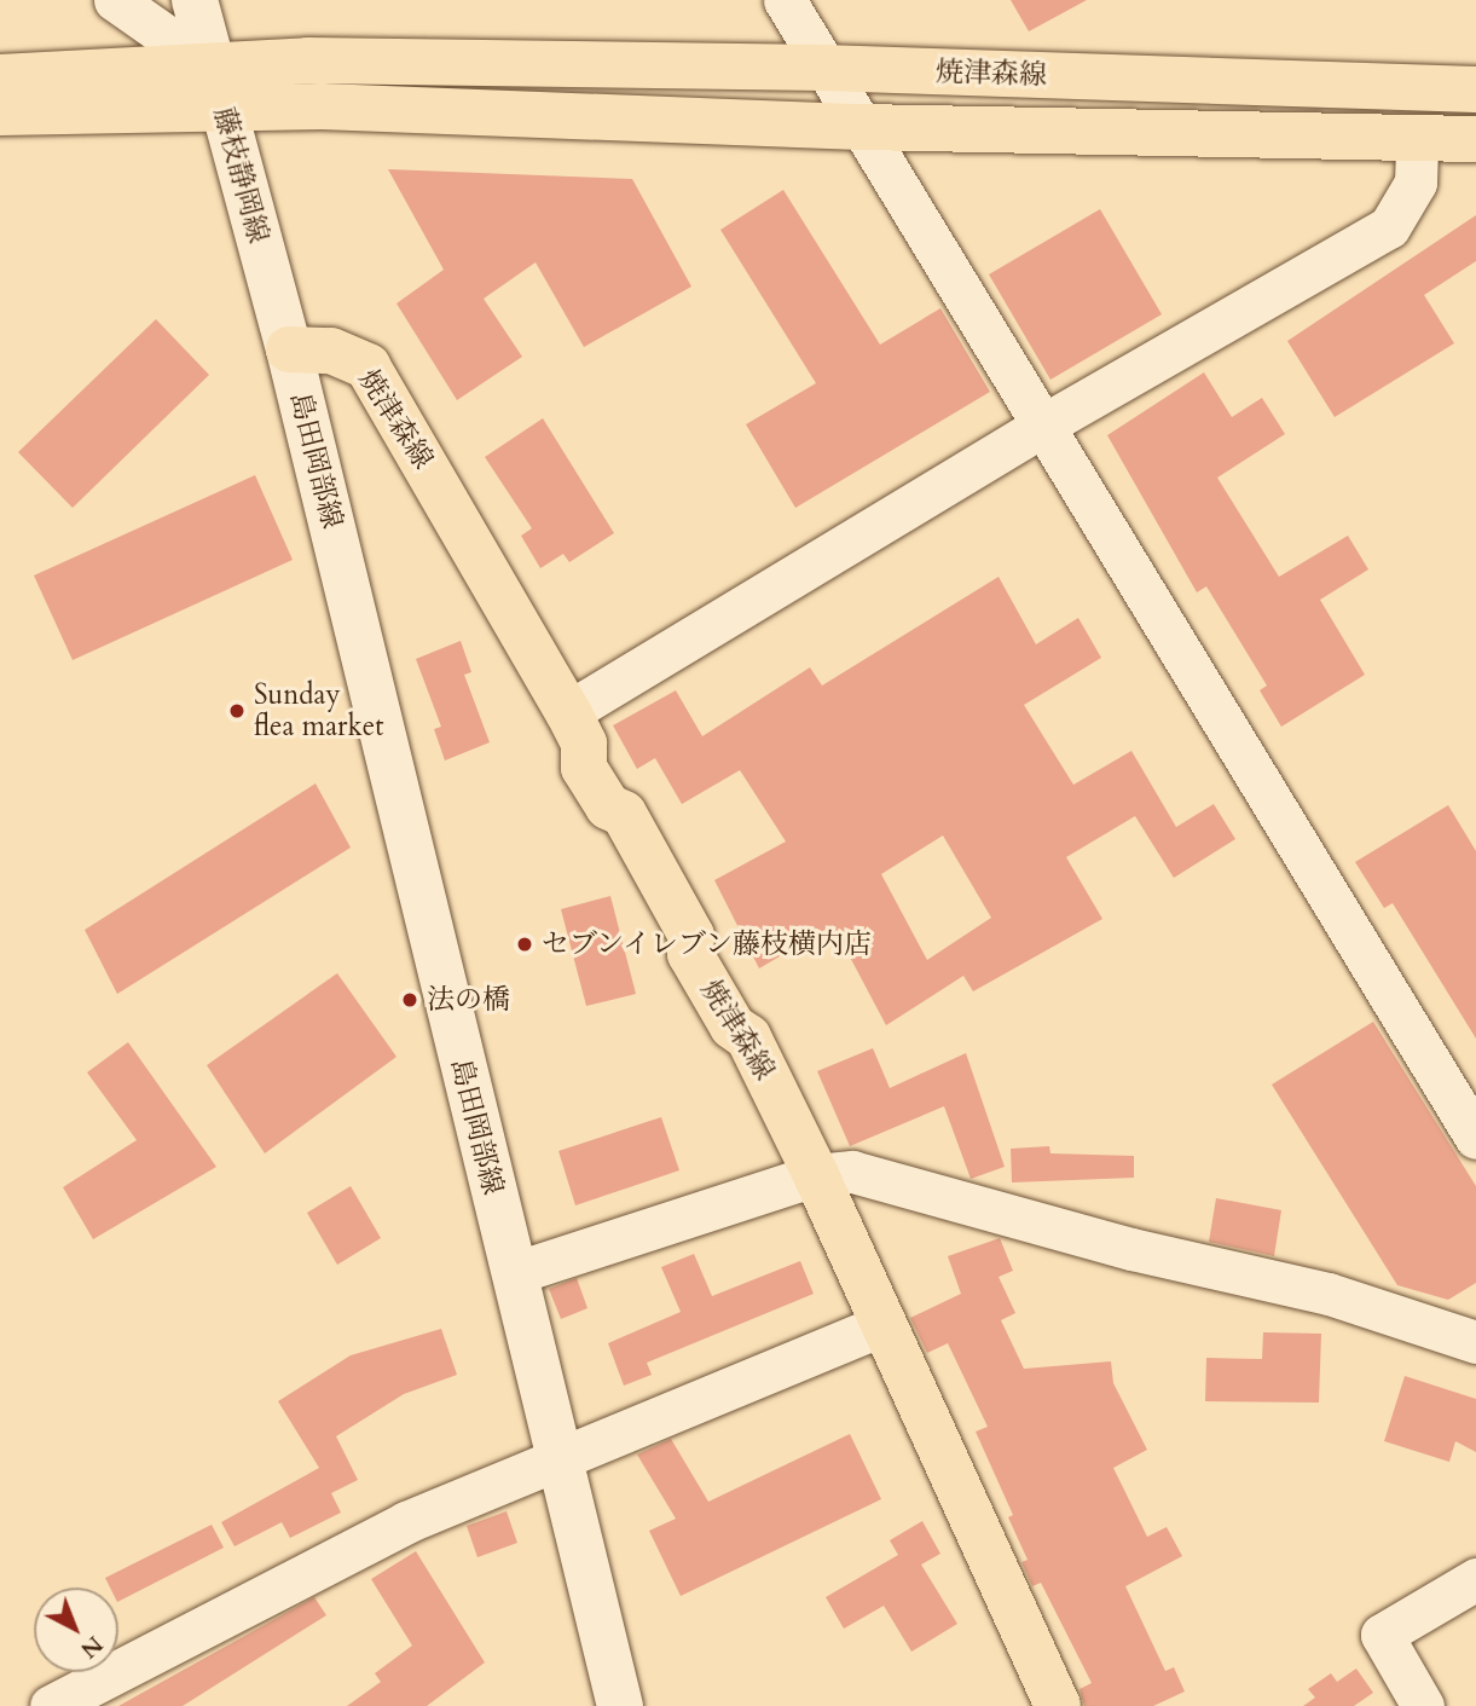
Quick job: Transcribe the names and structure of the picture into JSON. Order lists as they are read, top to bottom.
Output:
{
  "streets": {
    "main road": ["焼津森線", "藤枝静岡線", "島田岡部線"]
  },
  "crossings": [
    ["焼津森線", "藤枝静岡線"],
    ["焼津森線", "島田岡部線"],
    ["藤枝静岡線", "島田岡部線"]
  ],
  "places": ["Sunday flea market", "セブンイレブン藤枝横内店", "法の橋"],
  "north": "bottom right"
}
